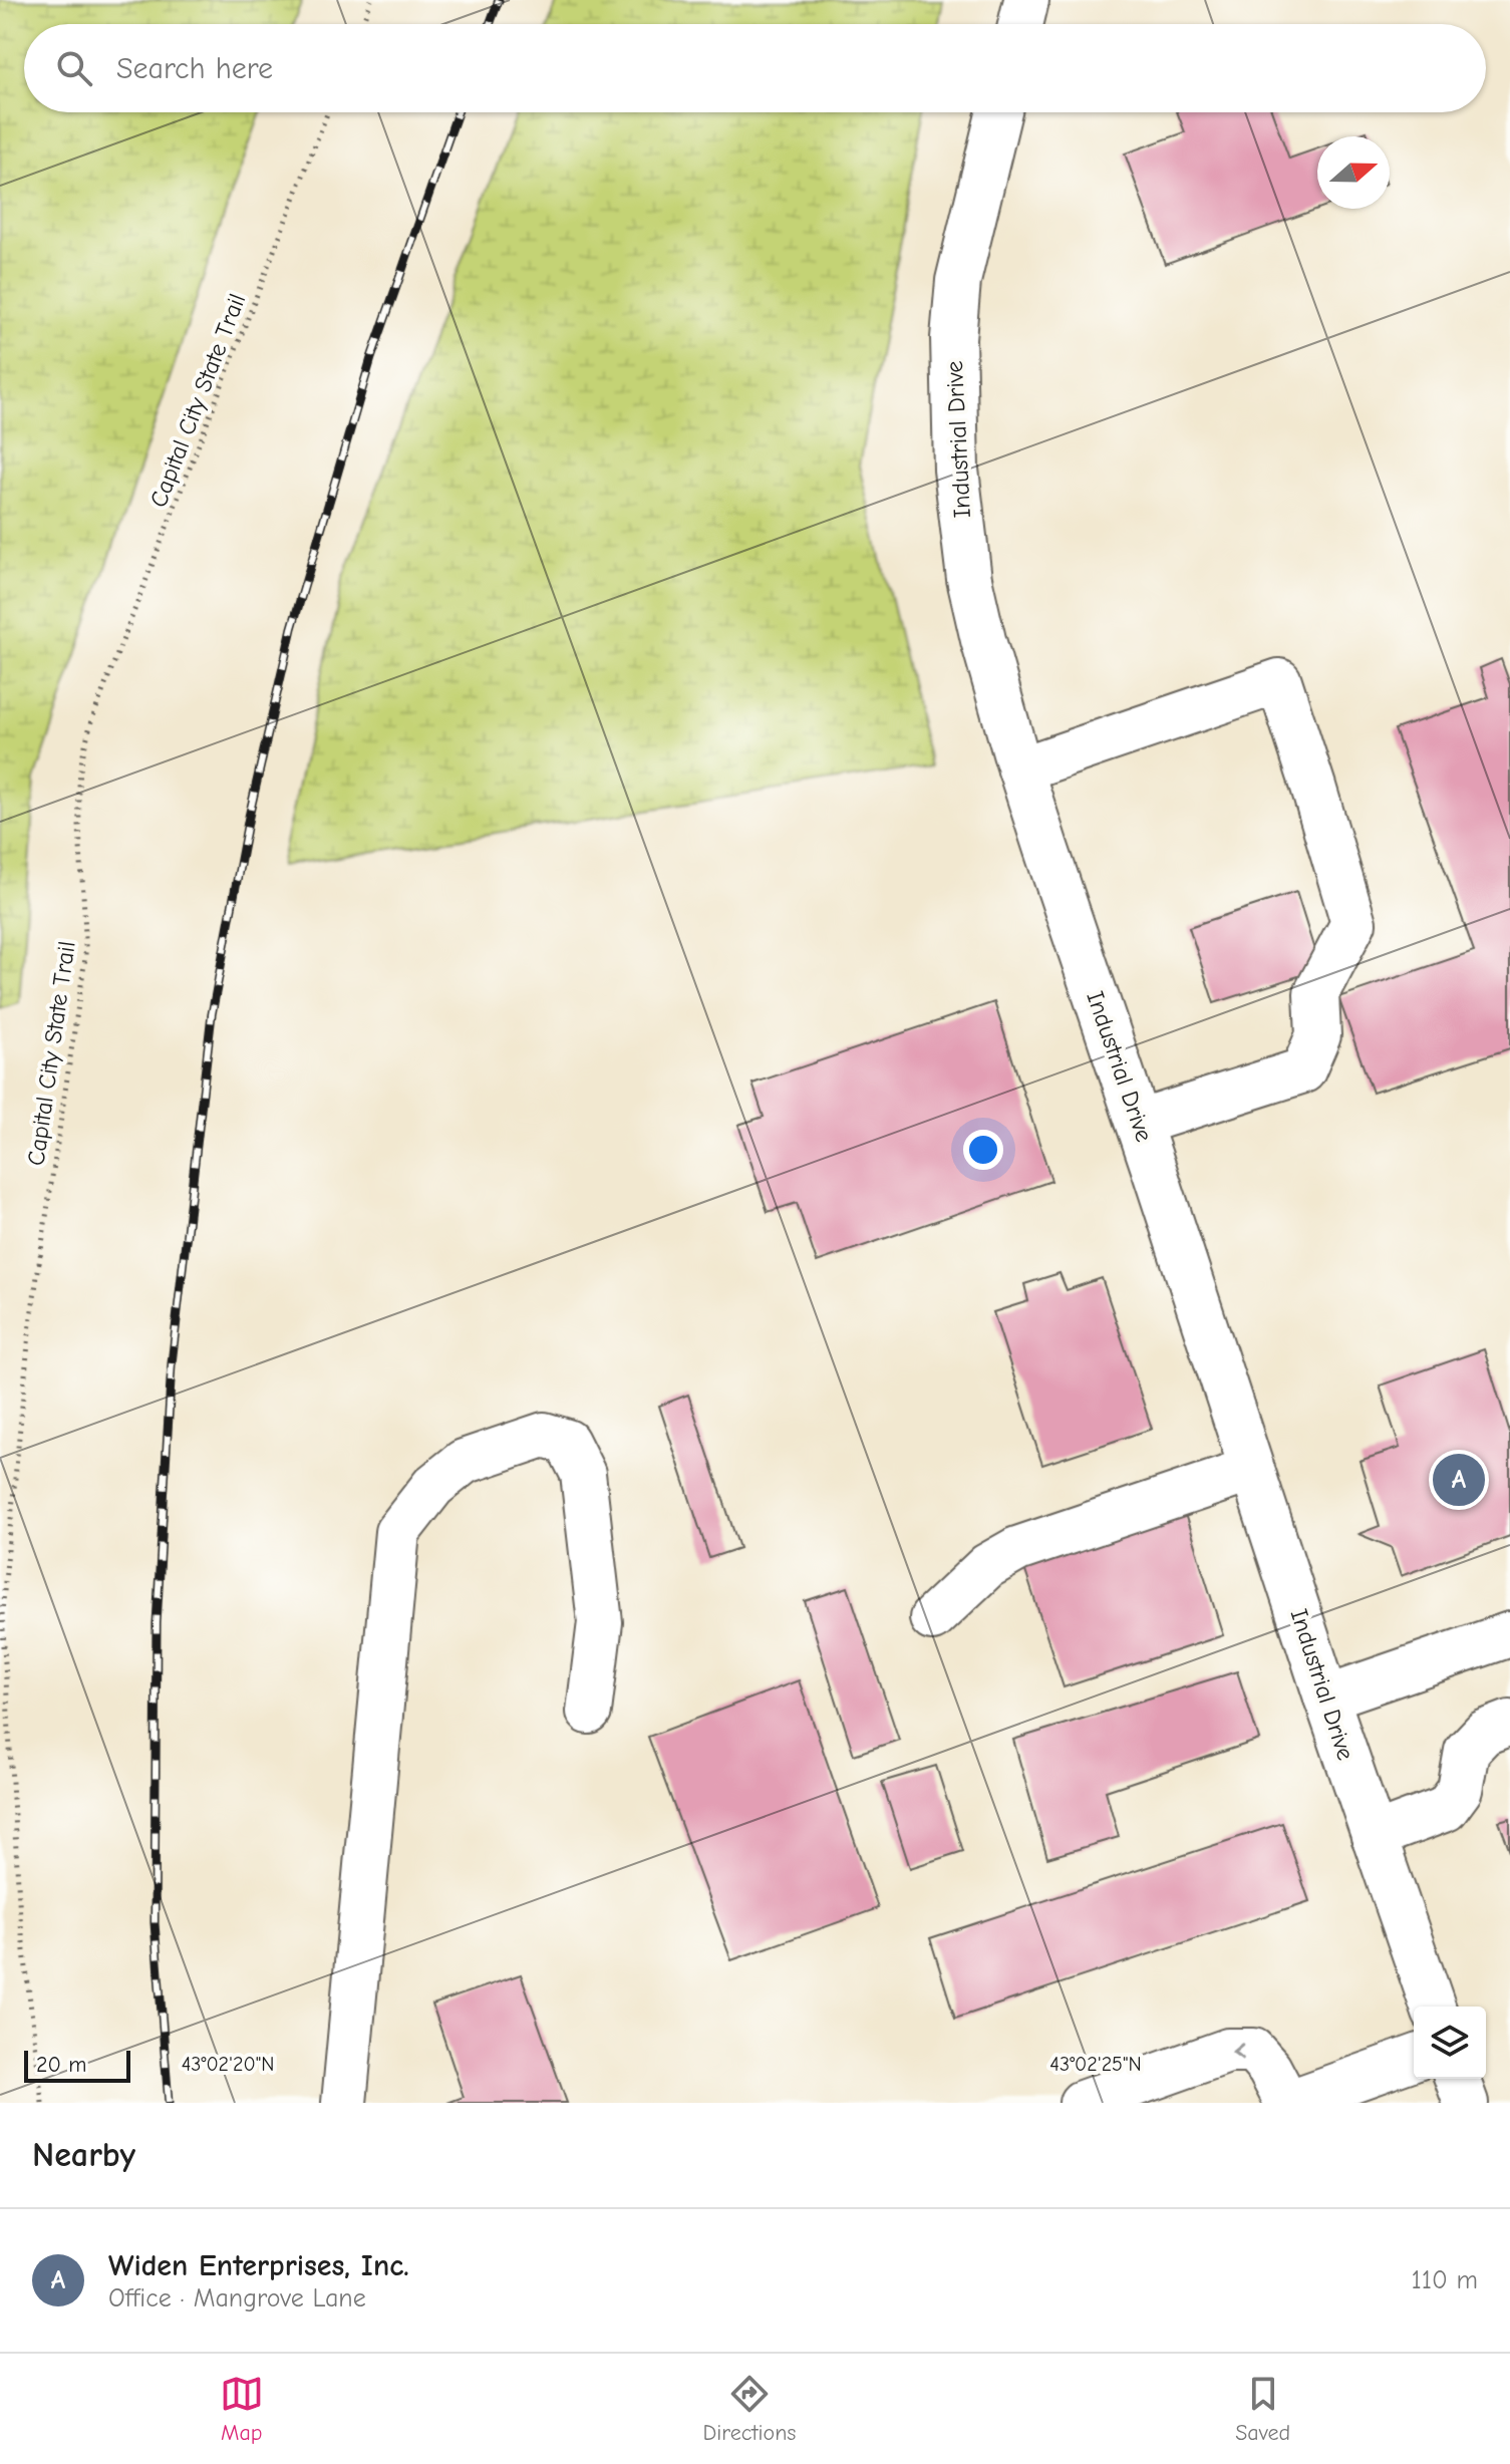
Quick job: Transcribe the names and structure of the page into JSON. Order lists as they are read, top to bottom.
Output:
{
  "streets": {
    "street": ["Industrial Drive"],
    "path": ["Capital City State Trail"]
  },
  "scale_bar": "20 m",
  "north": "right",
  "page": {
    "search": "Search here",
    "pins": "A",
    "scale": "20 m",
    "heading": "Nearby",
    "list": [
      {
        "mark": "A",
        "name": "Widen Enterprises, Inc.",
        "note": "Office · Mangrove Lane",
        "value": "110 m"
      }
    ],
    "nav": ["Map", "Directions", "Saved"]
  },
  "coordinates": ["43°02'20\"N", "43°02'25\"N"]
}
